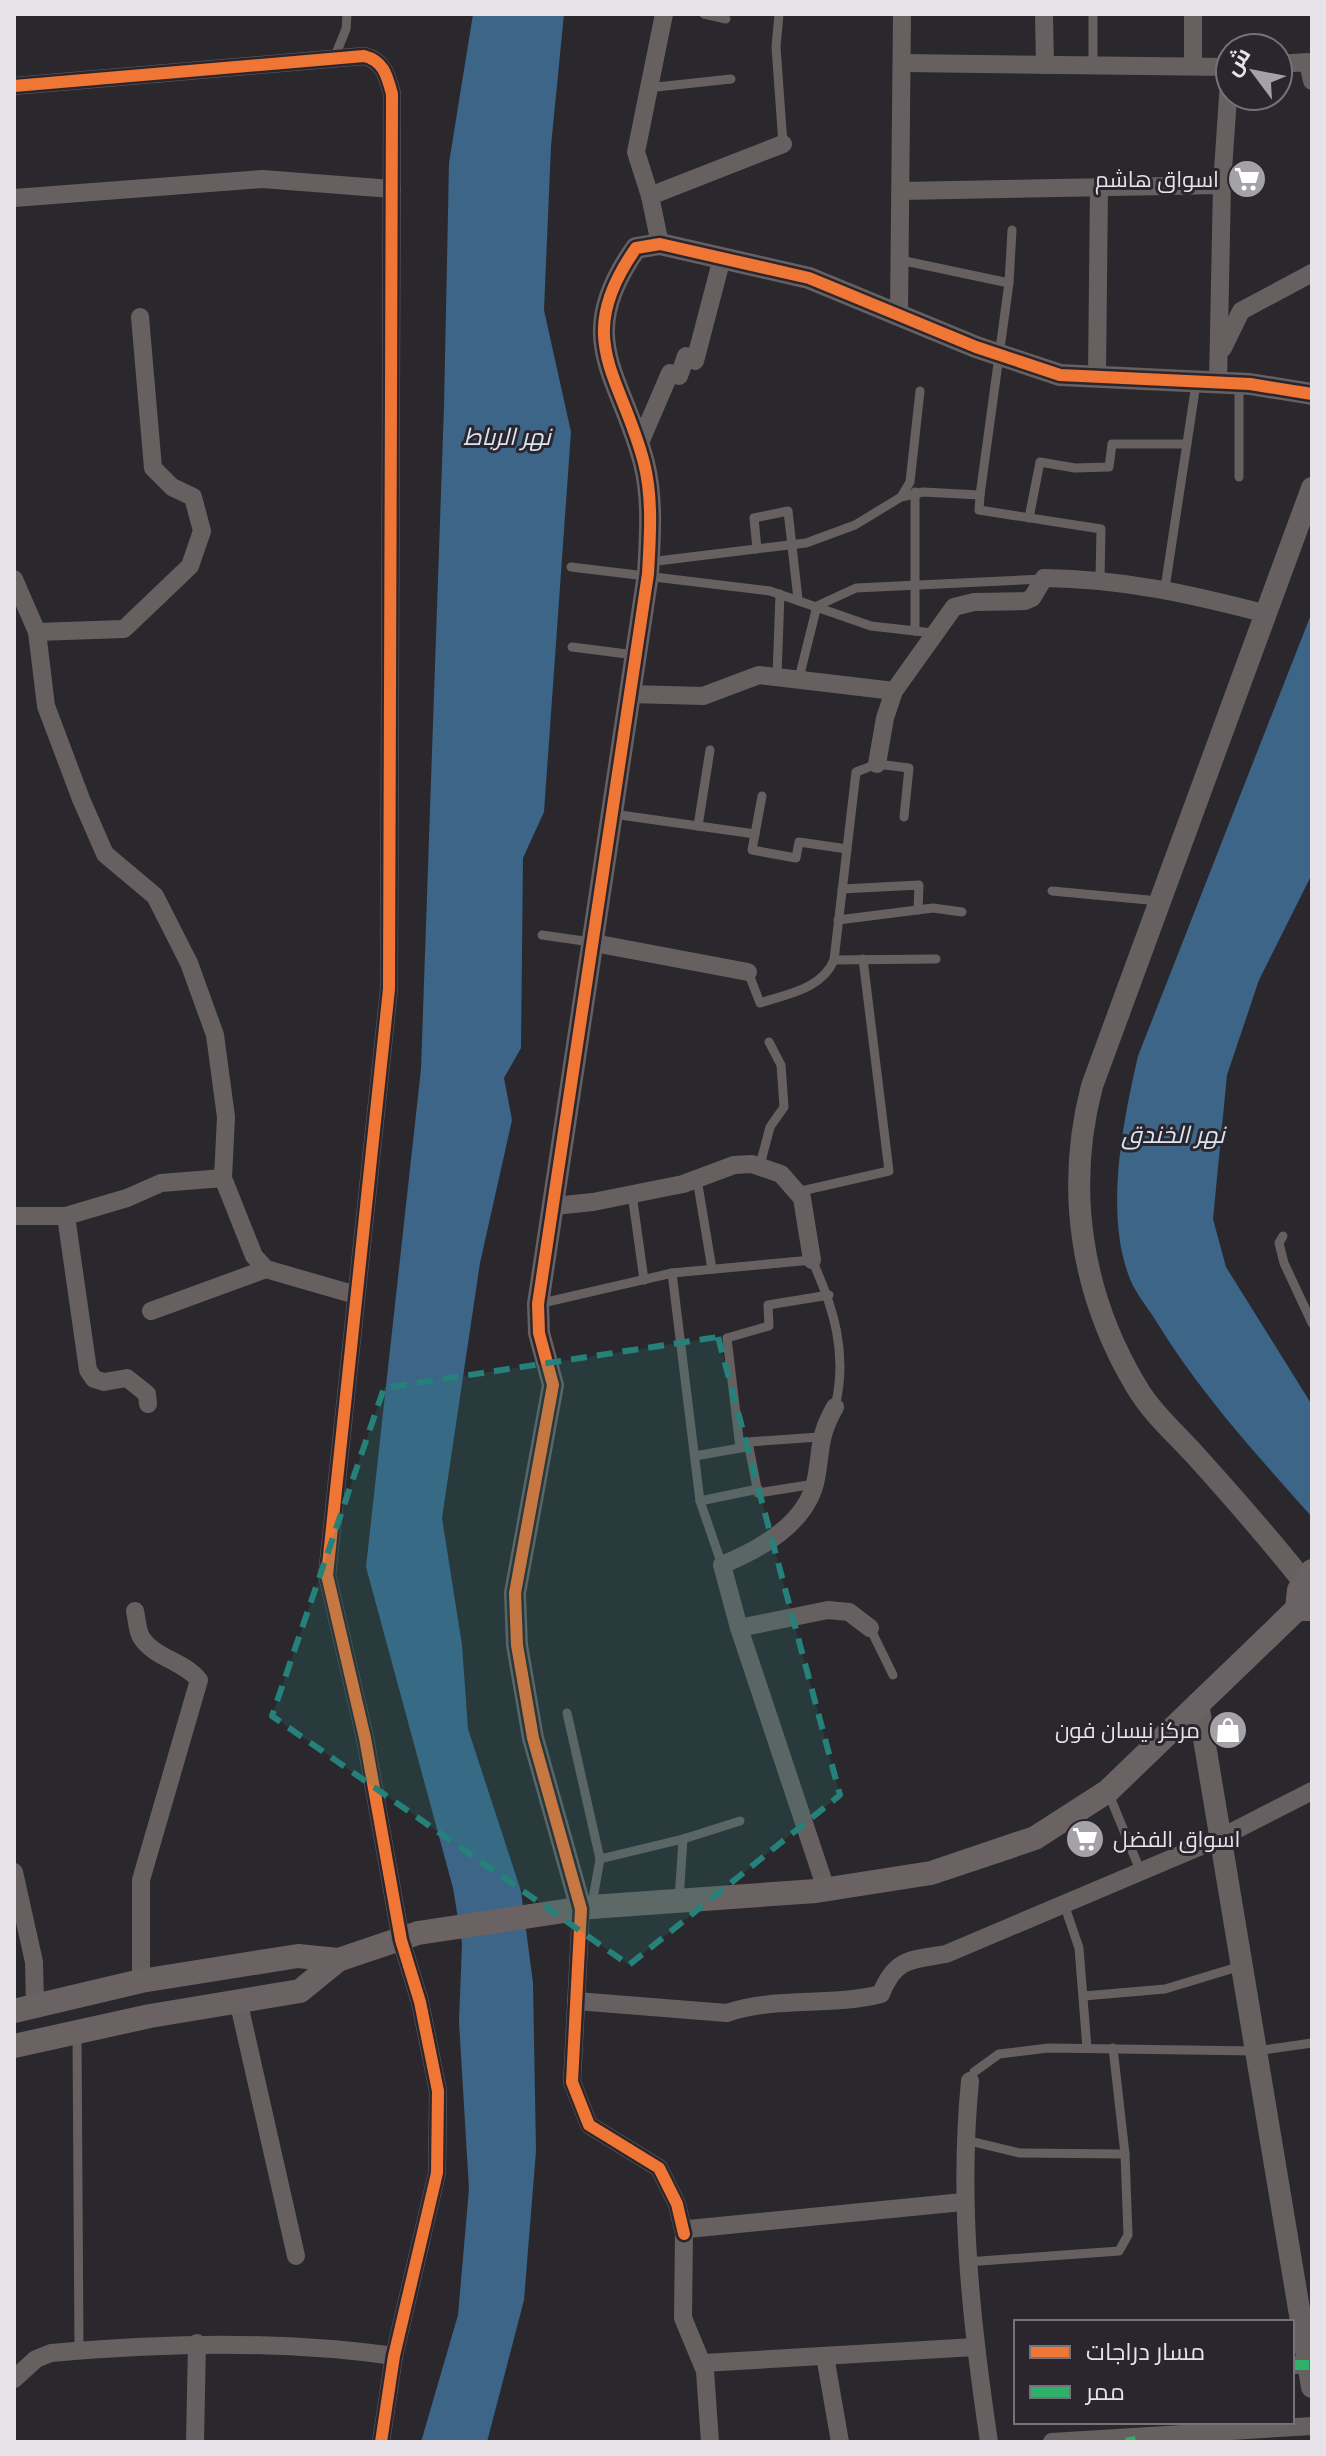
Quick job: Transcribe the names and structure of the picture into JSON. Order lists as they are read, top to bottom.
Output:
{
  "water": ["نهر الرباط", "نهر الخندق"],
  "places": {
    "supermarket": ["اسواق هاشم", "اسواق الفضل"],
    "shop": ["مركز نيسان فون"]
  },
  "legend": ["مسار دراجات", "ممر"],
  "north": "top left"
}
